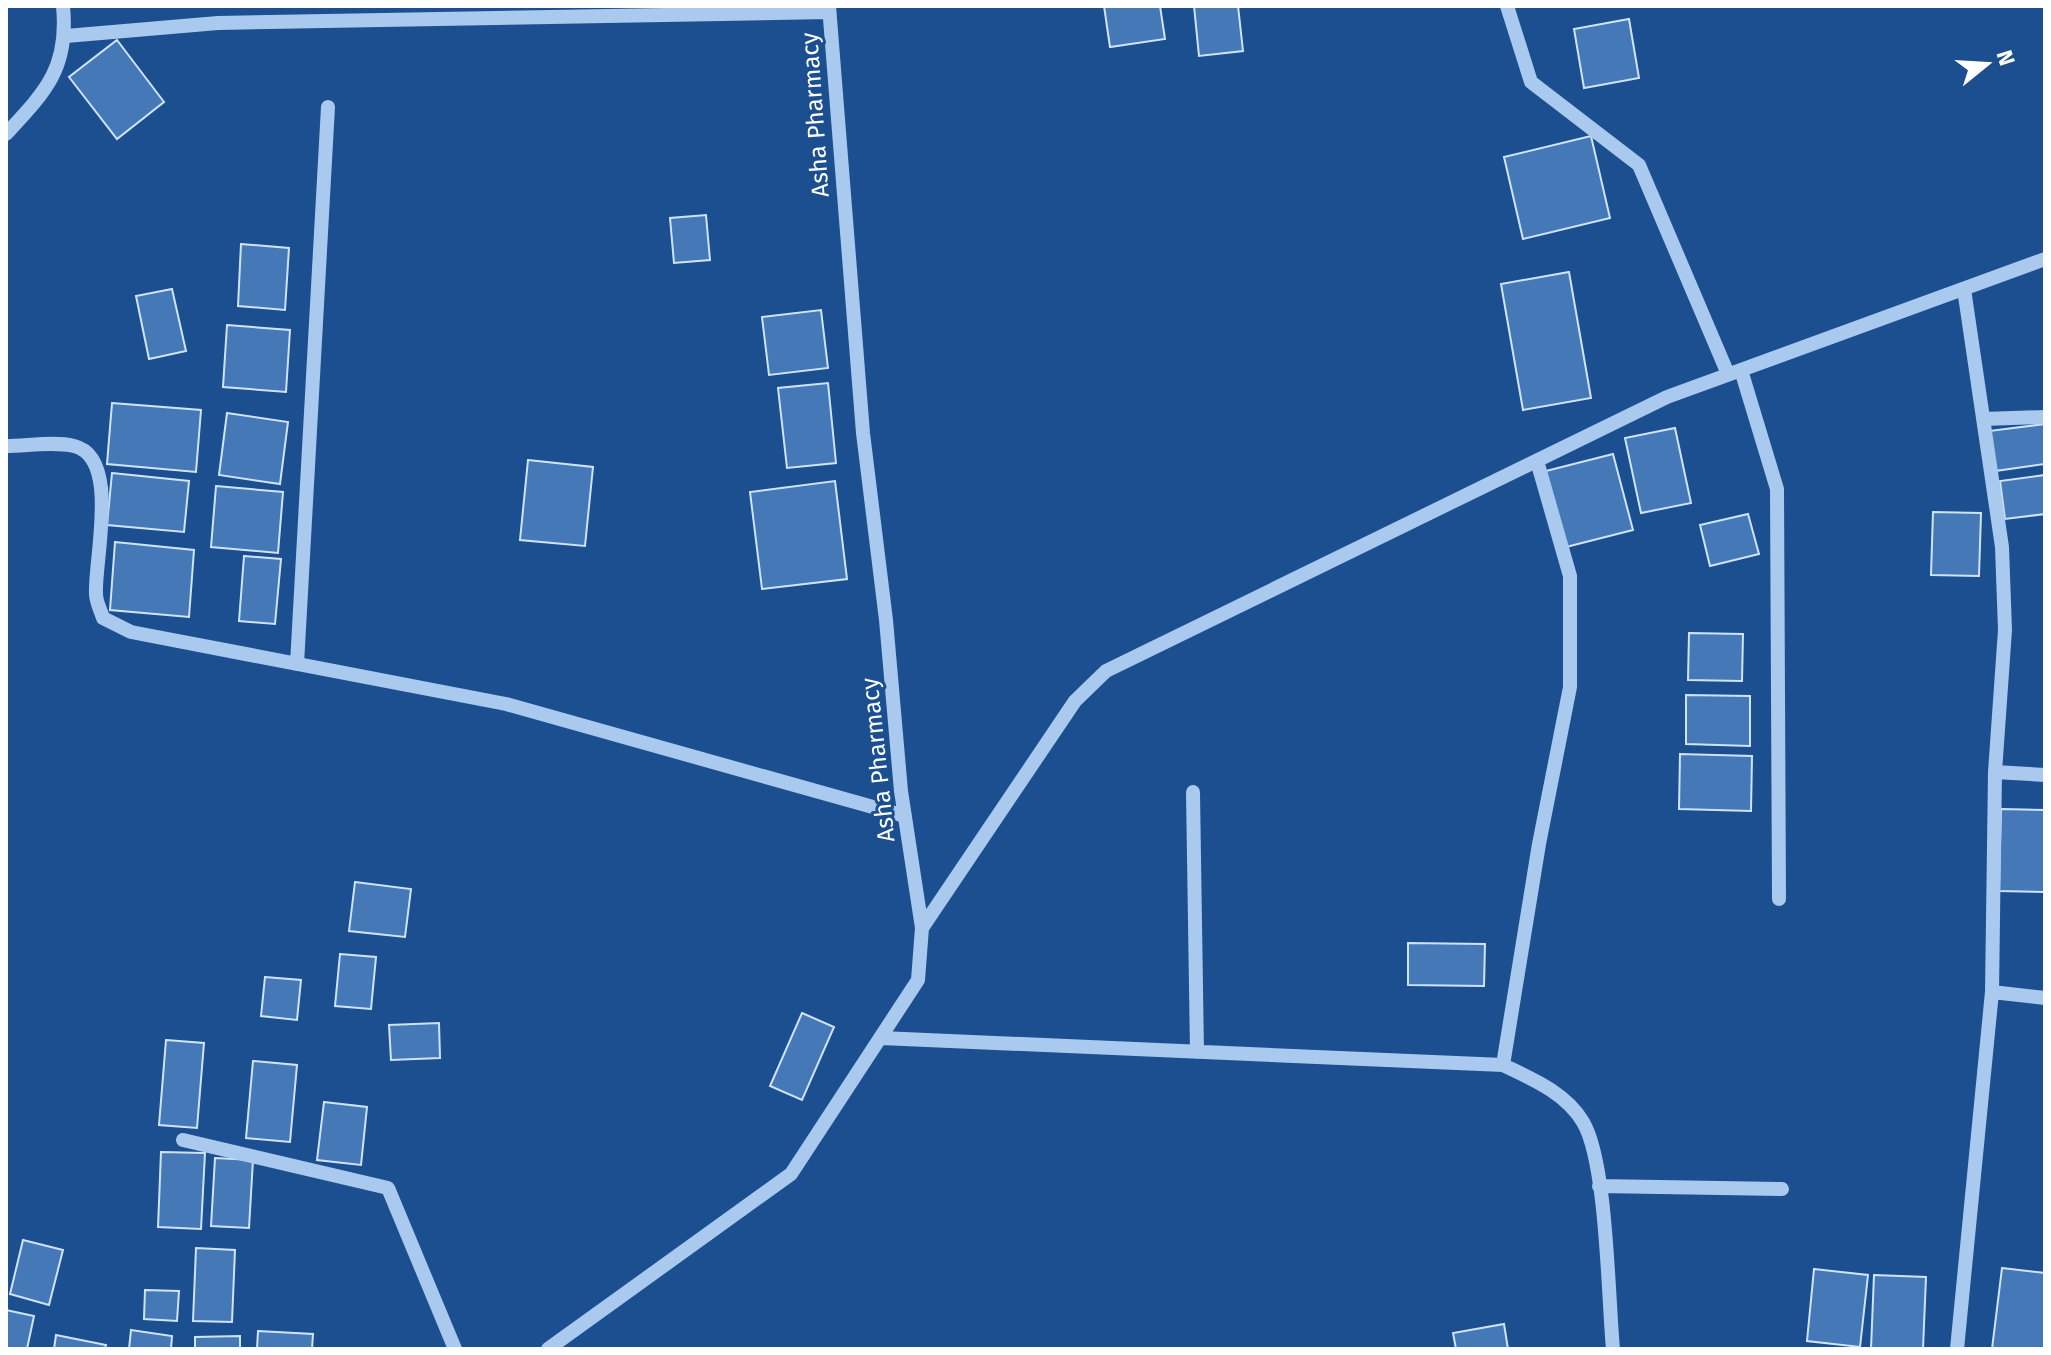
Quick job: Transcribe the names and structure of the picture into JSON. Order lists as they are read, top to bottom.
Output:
{
  "streets": {
    "street": ["Asha Pharmacy"]
  },
  "north": "right"
}
